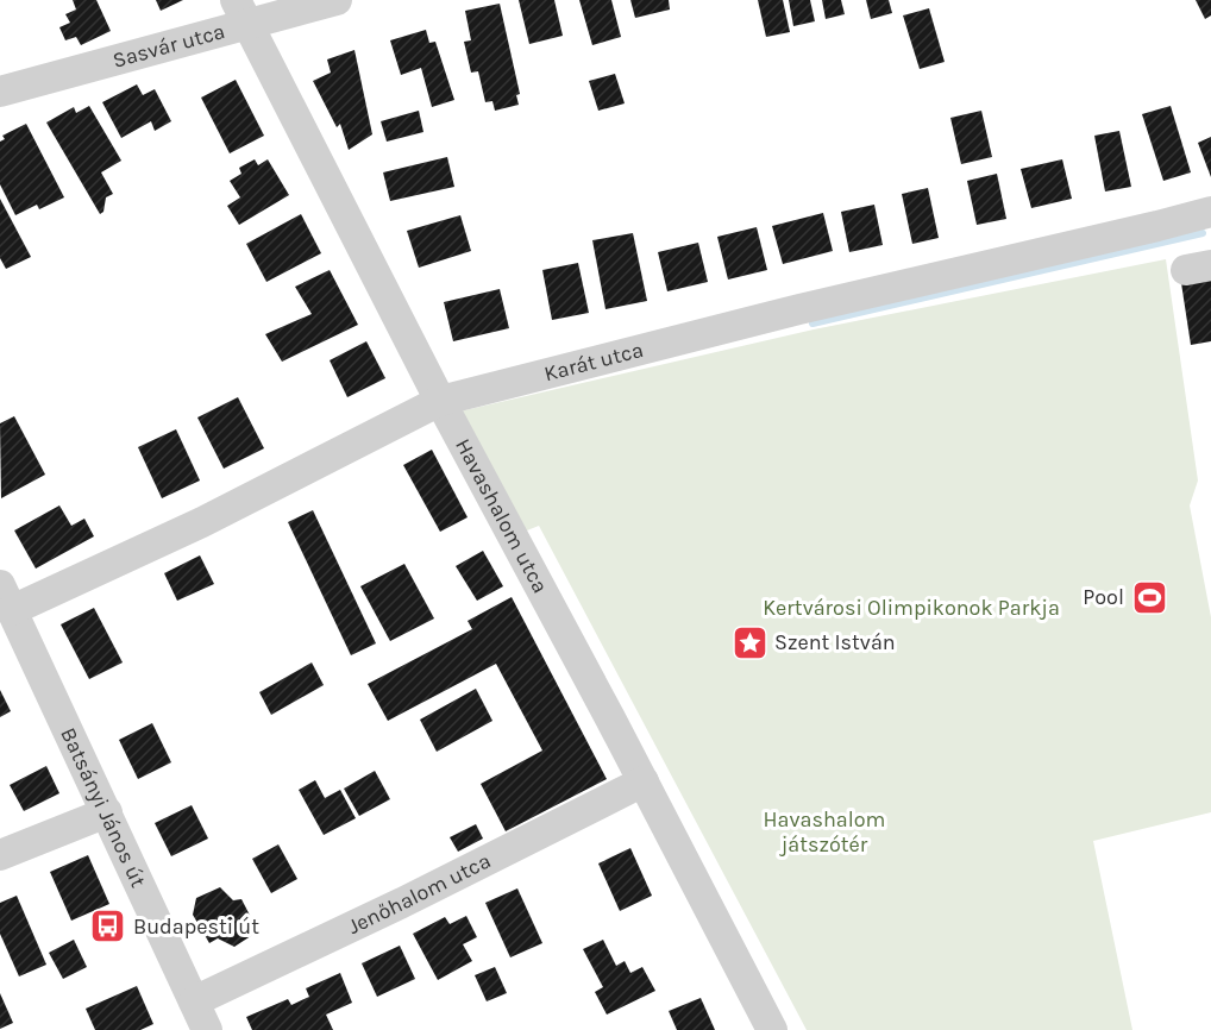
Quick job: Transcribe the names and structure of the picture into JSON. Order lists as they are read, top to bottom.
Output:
{
  "streets": {
    "street": [
      "Sasvár utca",
      "Karát utca",
      "Havashalom utca",
      "Batsányi János út",
      "Jenőhalom utca"
    ]
  },
  "crossings": [
    ["Sasvár utca", "Havashalom utca"],
    ["Karát utca", "Havashalom utca"],
    ["Karát utca", "Batsányi János út"],
    ["Havashalom utca", "Jenőhalom utca"],
    ["Batsányi János út", "Jenőhalom utca"]
  ],
  "parks": ["Kertvárosi Olimpikonok Parkja", "Havashalom játszótér"],
  "places": {
    "sports": ["Pool"],
    "place": ["Szent István"],
    "bus stop": ["Budapesti út"]
  }
}
